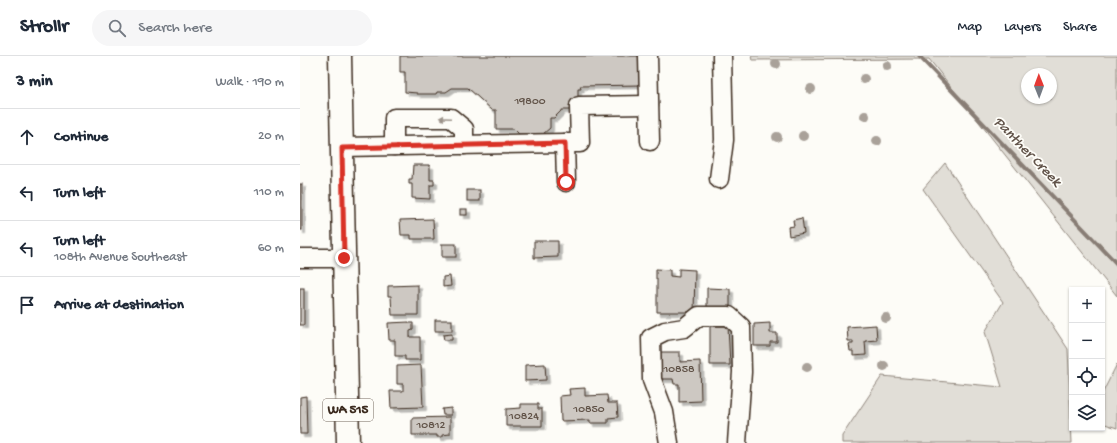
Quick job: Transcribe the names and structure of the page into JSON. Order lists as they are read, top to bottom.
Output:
{
  "streets": {
    "main road": ["WA 515"]
  },
  "water": ["Panther Creek"],
  "house_numbers": [
    "19800",
    "10858",
    "10850",
    "10824",
    "10812"
  ],
  "north": "top",
  "page": {
    "header": "Strollr",
    "search": "Search here",
    "nav": ["Map", "Layers", "Share"],
    "heading": ["3 min", "Walk · 190 m"],
    "list": [
      ["Continue", "20 m"],
      ["Turn left", "110 m"],
      ["Turn left", "108th Avenue Southeast", "60 m"],
      "Arrive at destination"
    ],
    "map_buttons": ["+", "−"]
  }
}
